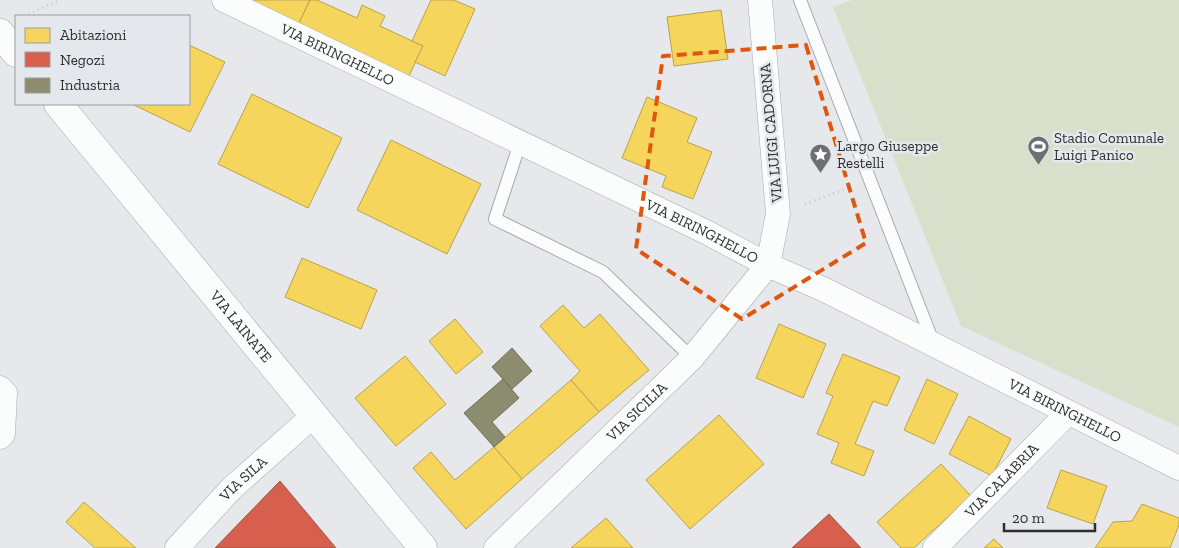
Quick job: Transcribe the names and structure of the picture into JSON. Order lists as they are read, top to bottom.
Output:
{
  "streets": {
    "street": [
      "VIA BIRINGHELLO",
      "VIA LUIGI CADORNA",
      "VIA LAINATE",
      "VIA SICILIA",
      "VIA SILA",
      "VIA CALABRIA"
    ]
  },
  "crossings": [
    ["VIA BIRINGHELLO", "VIA LUIGI CADORNA"],
    ["VIA BIRINGHELLO", "VIA SICILIA"],
    ["VIA BIRINGHELLO", "VIA CALABRIA"],
    ["VIA LUIGI CADORNA", "VIA SICILIA"],
    ["VIA LAINATE", "VIA SILA"]
  ],
  "places": {
    "sports": ["Stadio Comunale Luigi Panico"],
    "place": ["Largo Giuseppe Restelli"]
  },
  "legend": ["Abitazioni", "Negozi", "Industria"],
  "scale_bar": "20 m"
}
